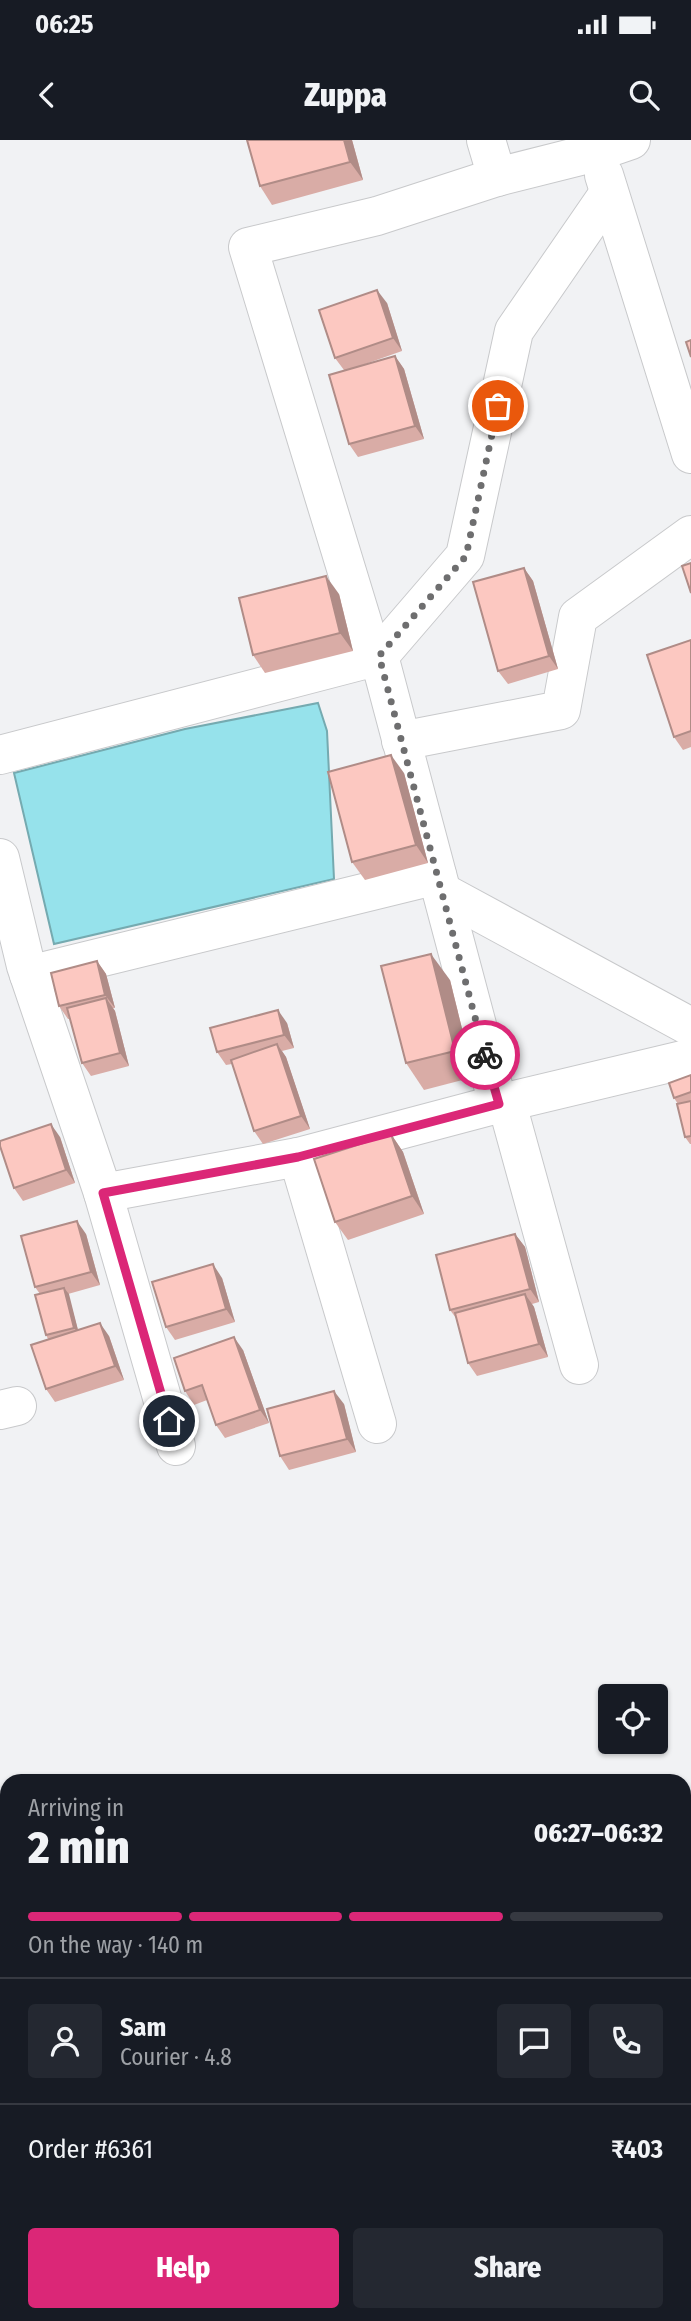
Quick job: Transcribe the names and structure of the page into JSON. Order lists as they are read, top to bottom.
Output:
{
  "page": {
    "status": "06:25",
    "header": "Zuppa",
    "heading": ["2 min", "Arriving in", "06:27–06:32"],
    "panel": [
      "Sam",
      "Courier · 4.8",
      "Order #6361",
      "₹403"
    ],
    "bar": "On the way · 140 m",
    "buttons": ["Help", "Share"]
  }
}
